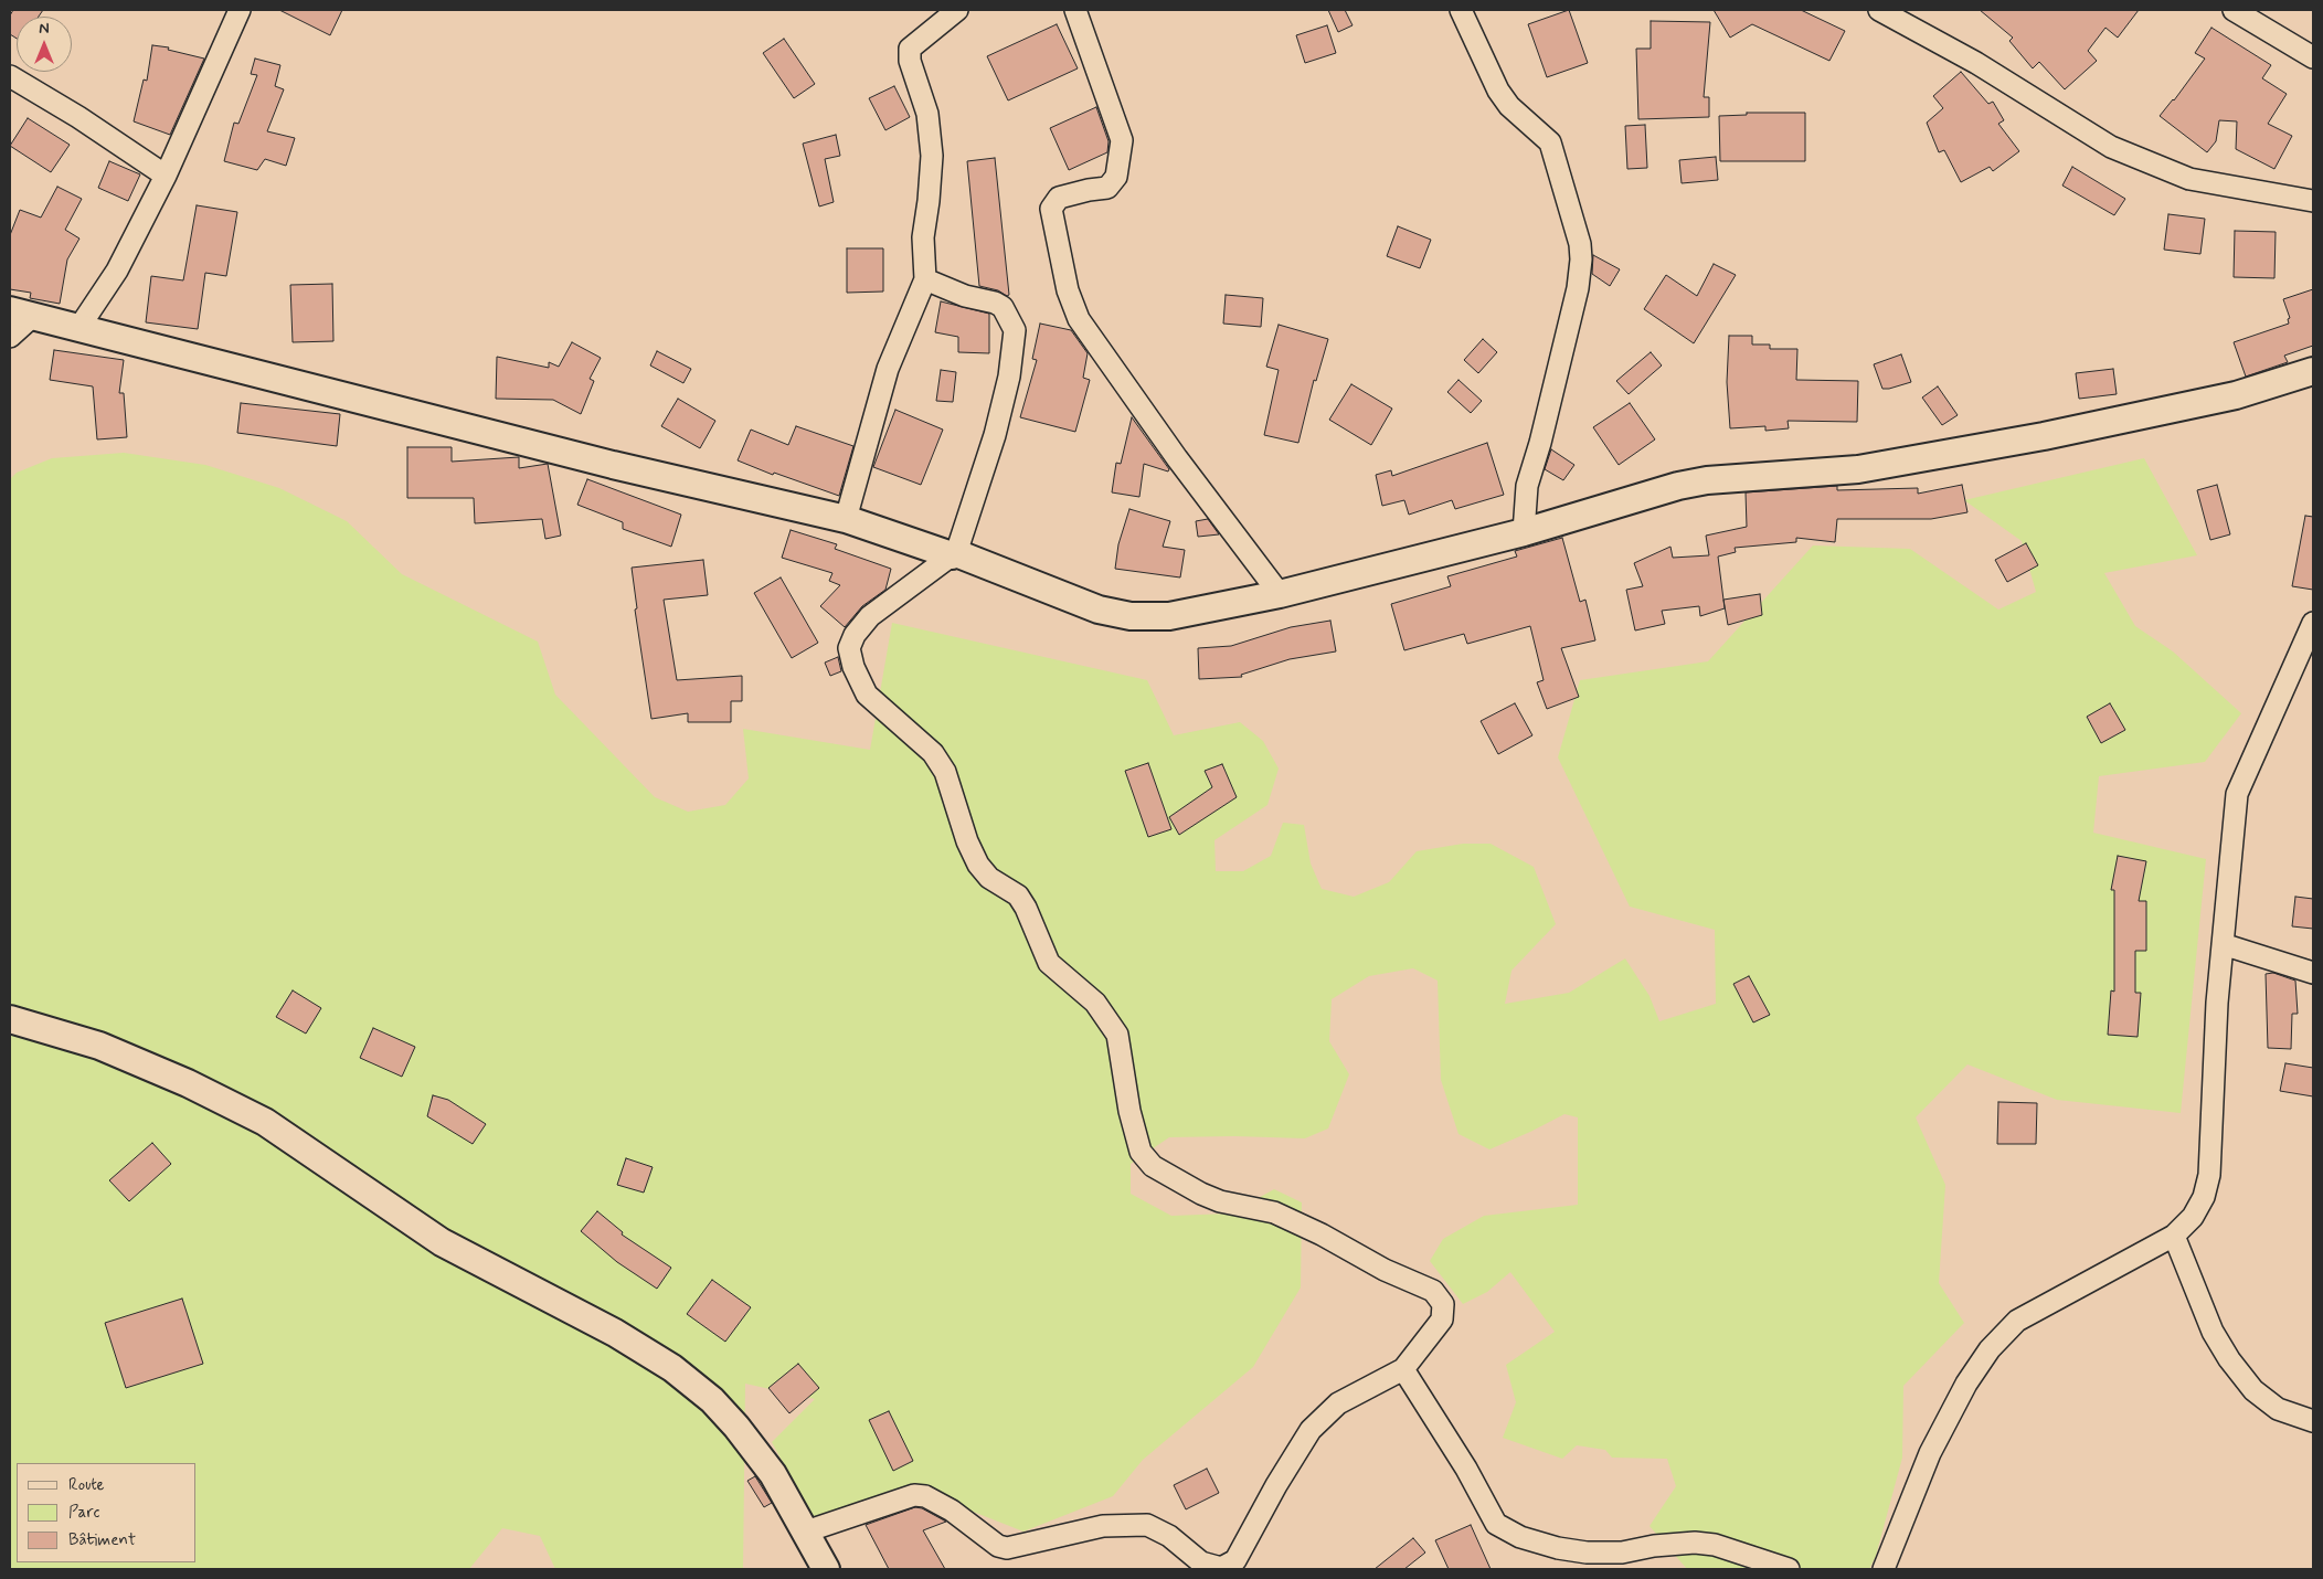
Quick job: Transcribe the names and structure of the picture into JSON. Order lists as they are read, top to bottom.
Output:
{
  "legend": ["Route", "Parc", "Bâtiment"],
  "north": "top"
}
